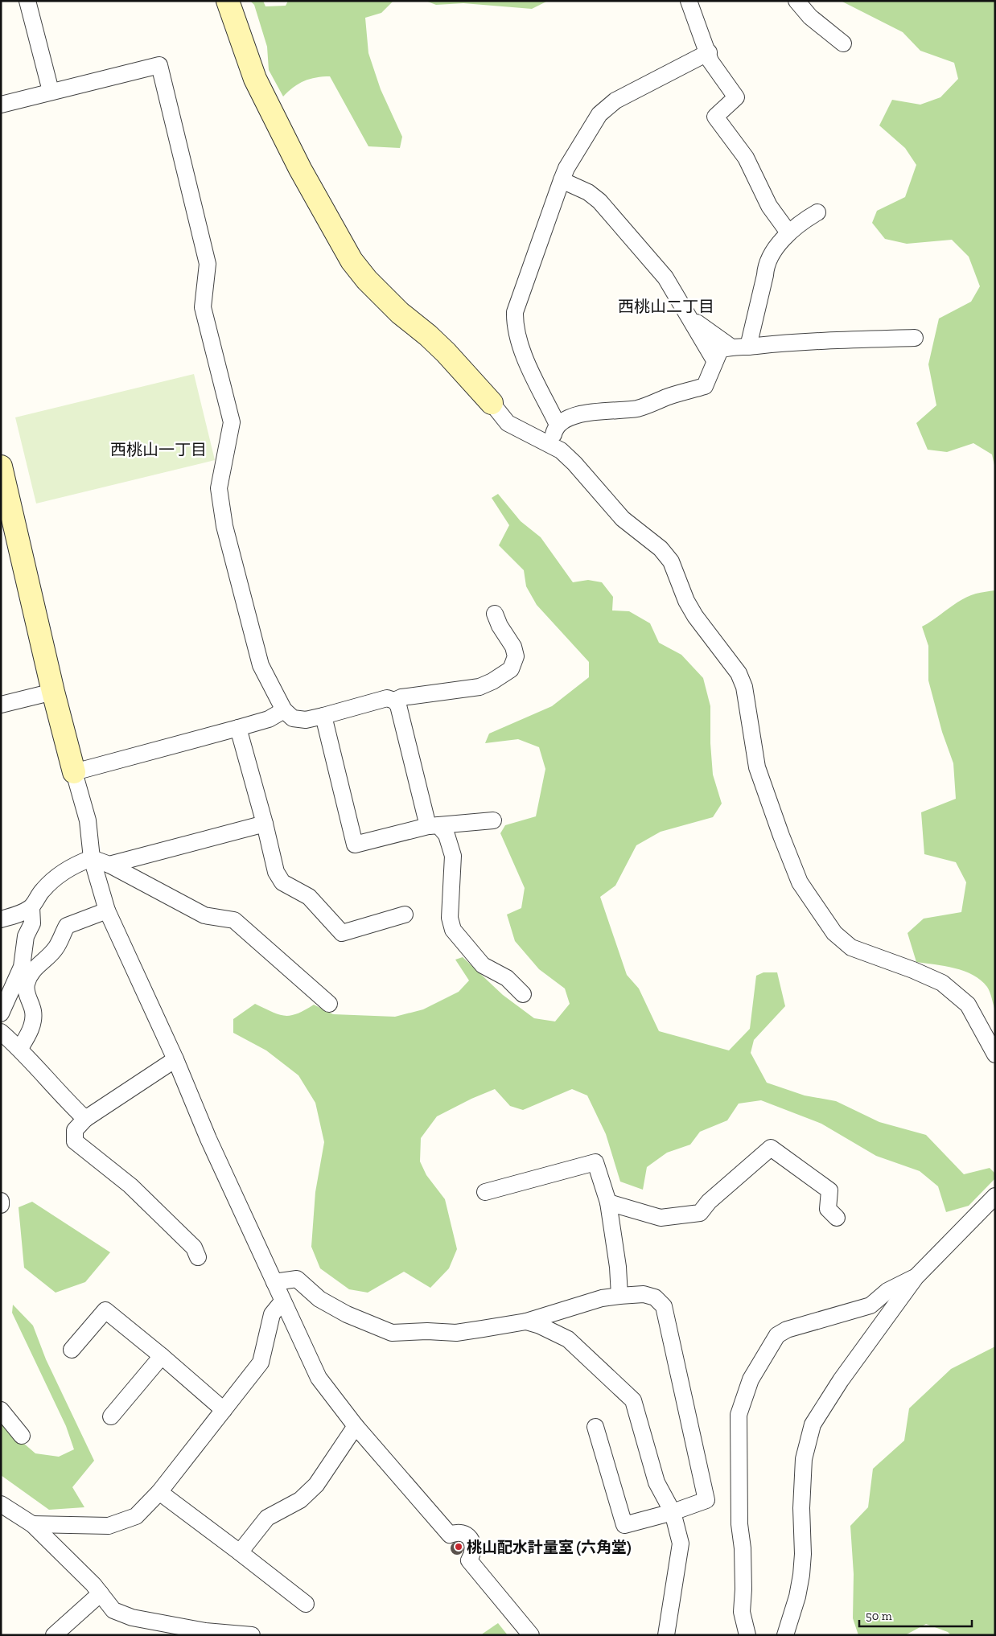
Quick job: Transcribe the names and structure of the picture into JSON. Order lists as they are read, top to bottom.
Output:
{
  "districts": ["西桃山二丁目", "西桃山一丁目"],
  "places": ["桃山配水計量室 (六角堂)"],
  "scale_bar": "50 m"
}
